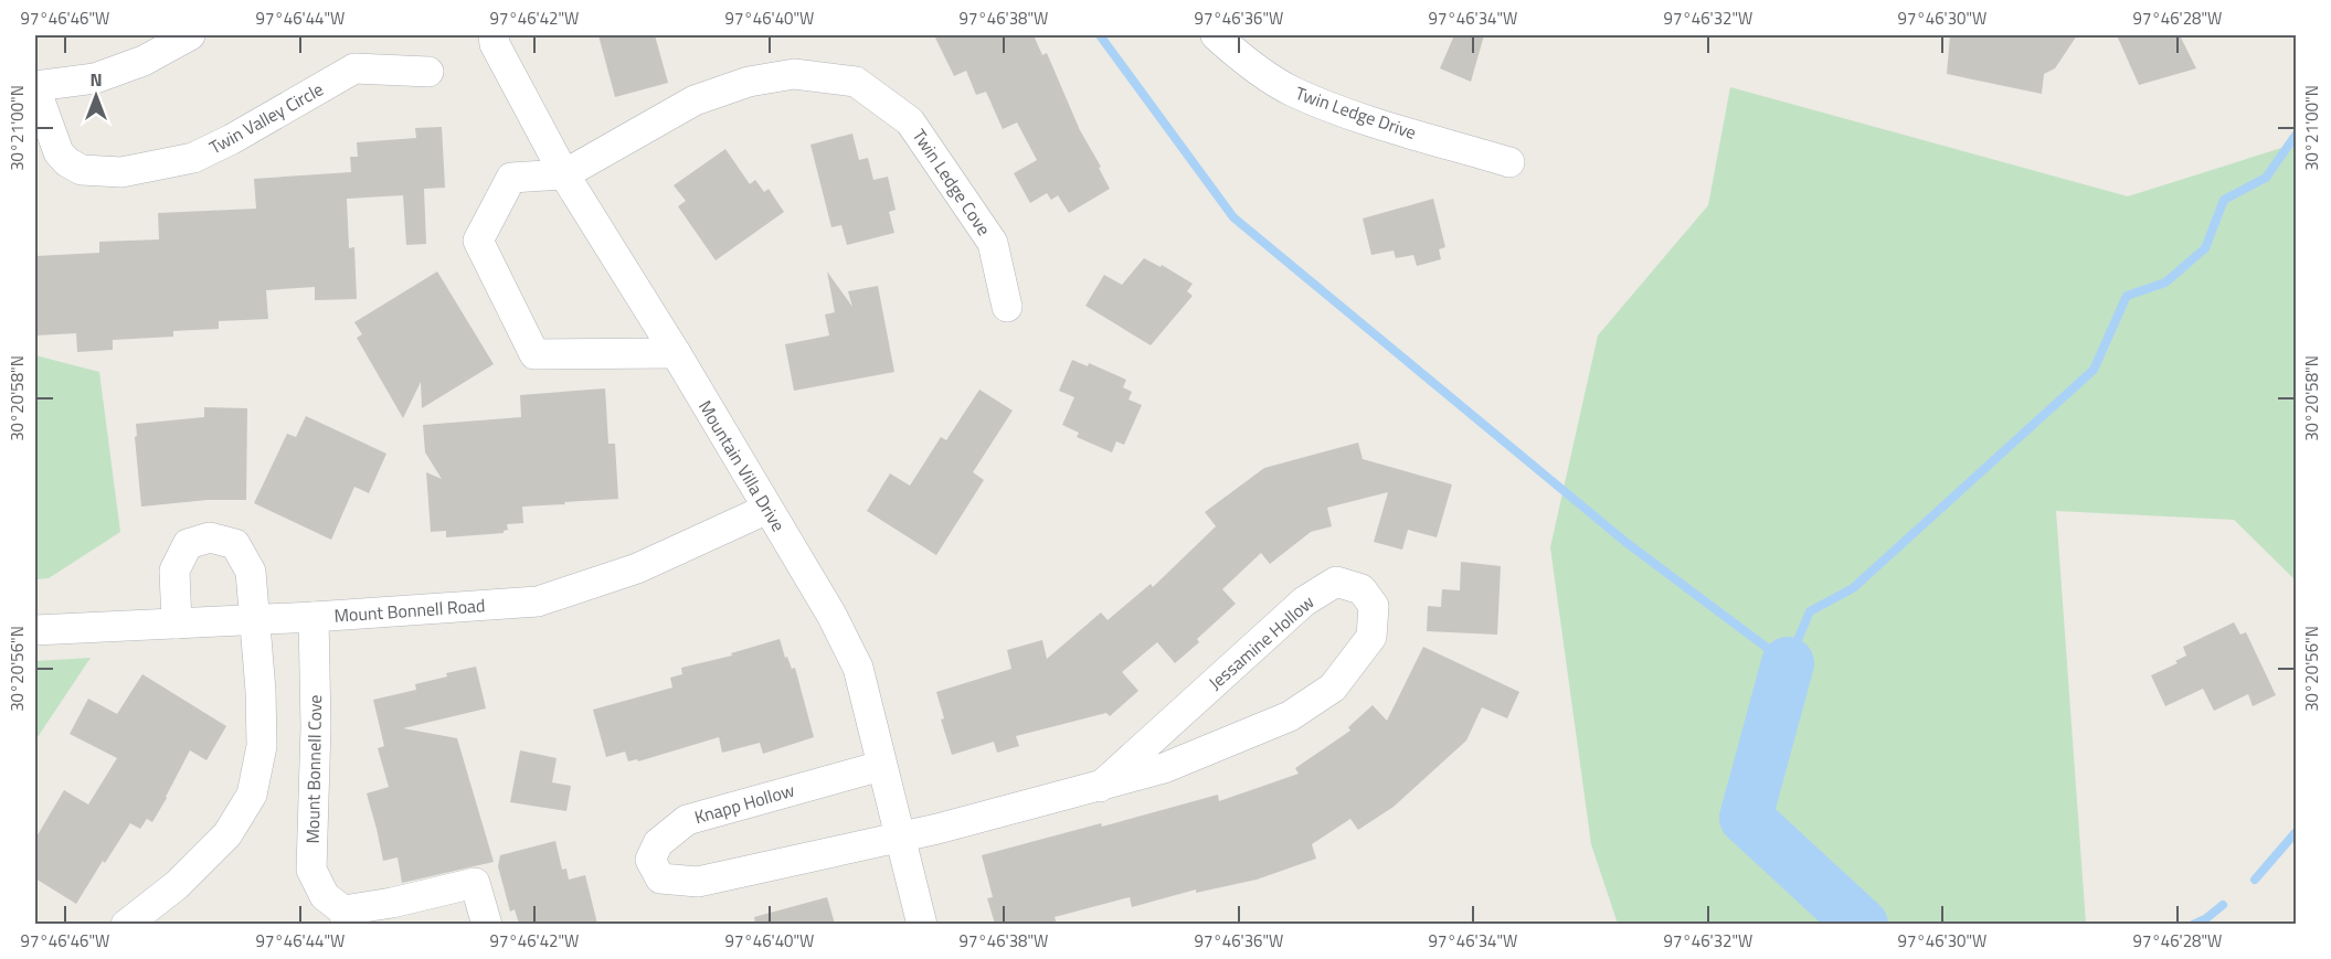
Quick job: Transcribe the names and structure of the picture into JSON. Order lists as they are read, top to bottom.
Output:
{
  "streets": {
    "street": [
      "Twin Ledge Drive",
      "Twin Valley Circle",
      "Twin Ledge Cove",
      "Mountain Villa Drive",
      "Mount Bonnell Road",
      "Jessamine Hollow",
      "Mount Bonnell Cove",
      "Knapp Hollow"
    ]
  },
  "crossings": [
    ["Twin Ledge Cove", "Mountain Villa Drive"],
    ["Mountain Villa Drive", "Mount Bonnell Road"],
    ["Mountain Villa Drive", "Jessamine Hollow"],
    ["Mountain Villa Drive", "Knapp Hollow"],
    ["Mount Bonnell Road", "Mount Bonnell Cove"],
    ["Jessamine Hollow", "Knapp Hollow"]
  ],
  "north": "top",
  "coordinates": [
    "97°46'46\"W",
    "97°46'44\"W",
    "97°46'42\"W",
    "97°46'40\"W",
    "97°46'38\"W",
    "97°46'36\"W",
    "97°46'34\"W",
    "97°46'32\"W",
    "97°46'30\"W",
    "97°46'28\"W",
    "30°21'00\"N",
    "30°20'58\"N",
    "30°20'56\"N"
  ]
}
